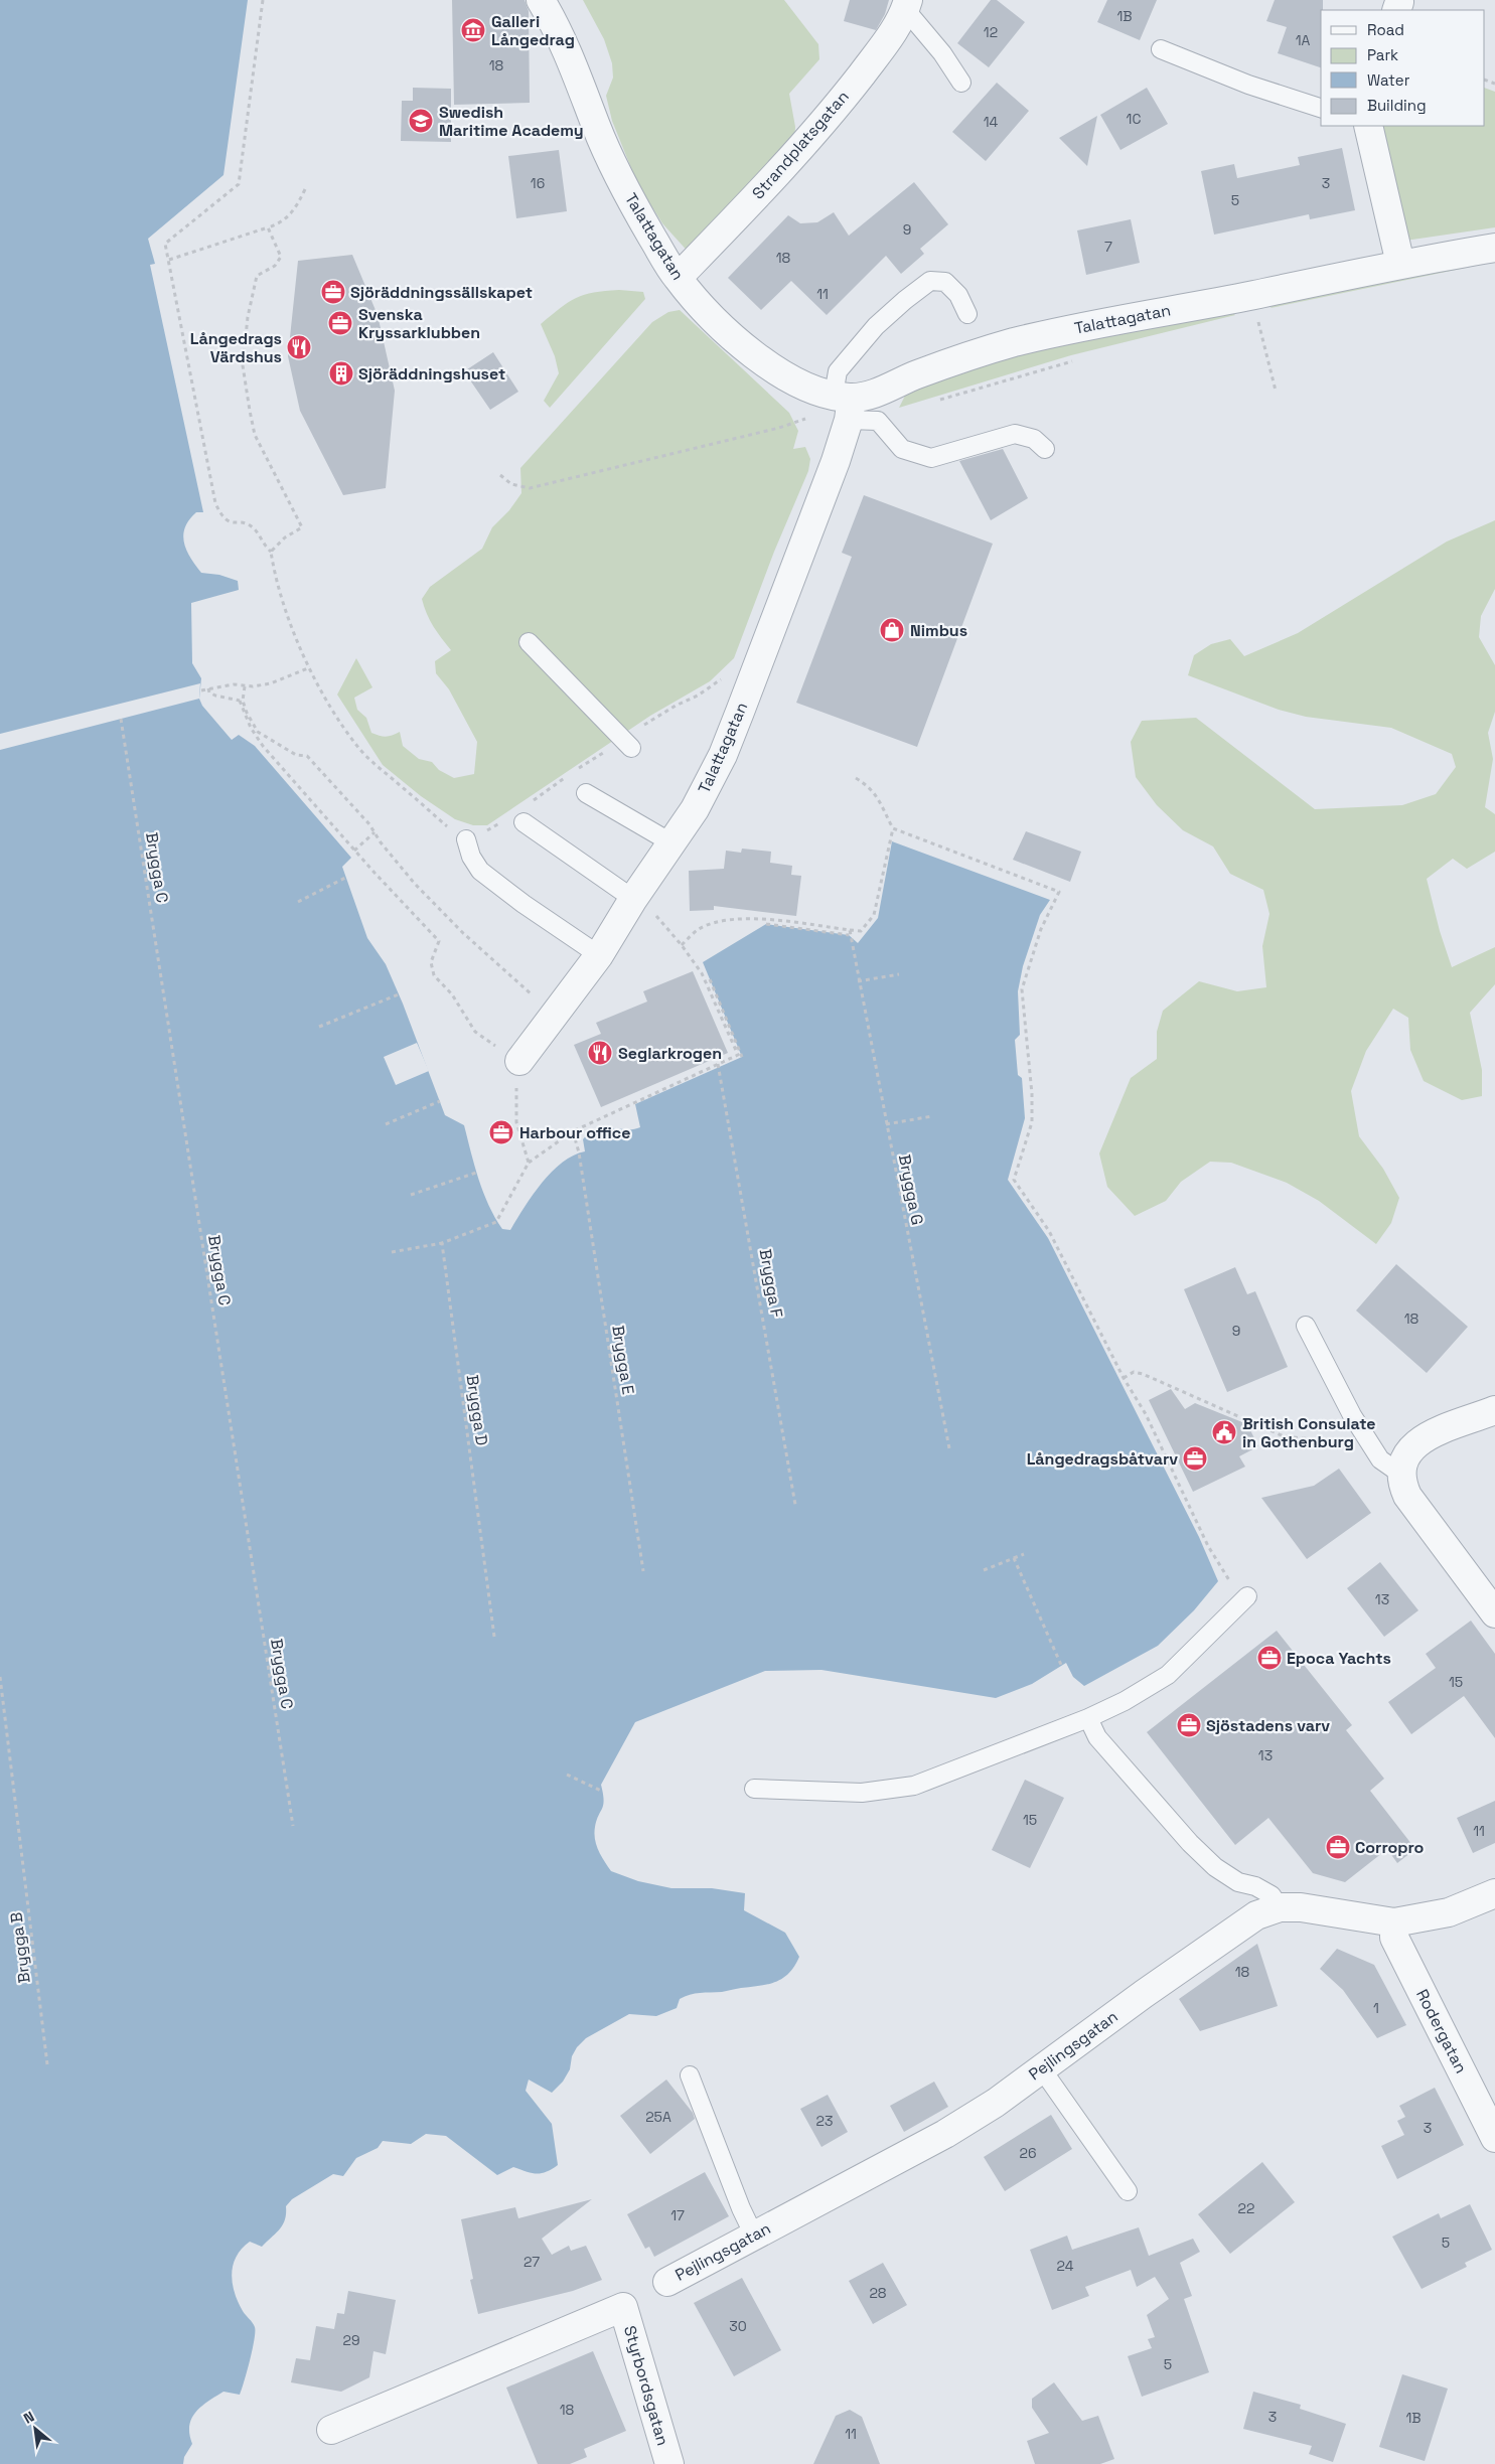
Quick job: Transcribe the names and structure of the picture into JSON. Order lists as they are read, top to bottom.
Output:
{
  "streets": {
    "street": [
      "Strandplatsgatan",
      "Talattagatan",
      "Rodergatan",
      "Pejlingsgatan",
      "Styrbordsgatan"
    ],
    "path": [
      "Brygga C",
      "Brygga G",
      "Brygga F",
      "Brygga E",
      "Brygga D",
      "Brygga B"
    ]
  },
  "crossings": [
    ["Strandplatsgatan", "Talattagatan"],
    ["Rodergatan", "Pejlingsgatan"]
  ],
  "places": {
    "museum": ["Galleri Långedrag"],
    "school or university": ["Swedish Maritime Academy"],
    "office": [
      "Sjöräddningssällskapet",
      "Svenska Kryssarklubben",
      "Harbour office",
      "Långedragsbåtvarv",
      "Epoca Yachts",
      "Sjöstadens varv",
      "Corropro"
    ],
    "restaurant": ["Långedrags Värdshus", "Seglarkrogen"],
    "building": ["Sjöräddningshuset"],
    "shop": ["Nimbus"],
    "public building": ["British Consulate in Gothenburg"]
  },
  "house_numbers": [
    "1B",
    "12",
    "1A",
    "18",
    "1C",
    "14",
    "16",
    "3",
    "5",
    "9",
    "7",
    "18",
    "11",
    "18",
    "9",
    "13",
    "15",
    "13",
    "15",
    "11",
    "18",
    "1",
    "25A",
    "23",
    "3",
    "26",
    "22",
    "17",
    "5",
    "27",
    "24",
    "28",
    "30",
    "29",
    "5",
    "18",
    "3",
    "1B",
    "11"
  ],
  "legend": [
    "Road",
    "Park",
    "Water",
    "Building"
  ],
  "north": "top left"
}
